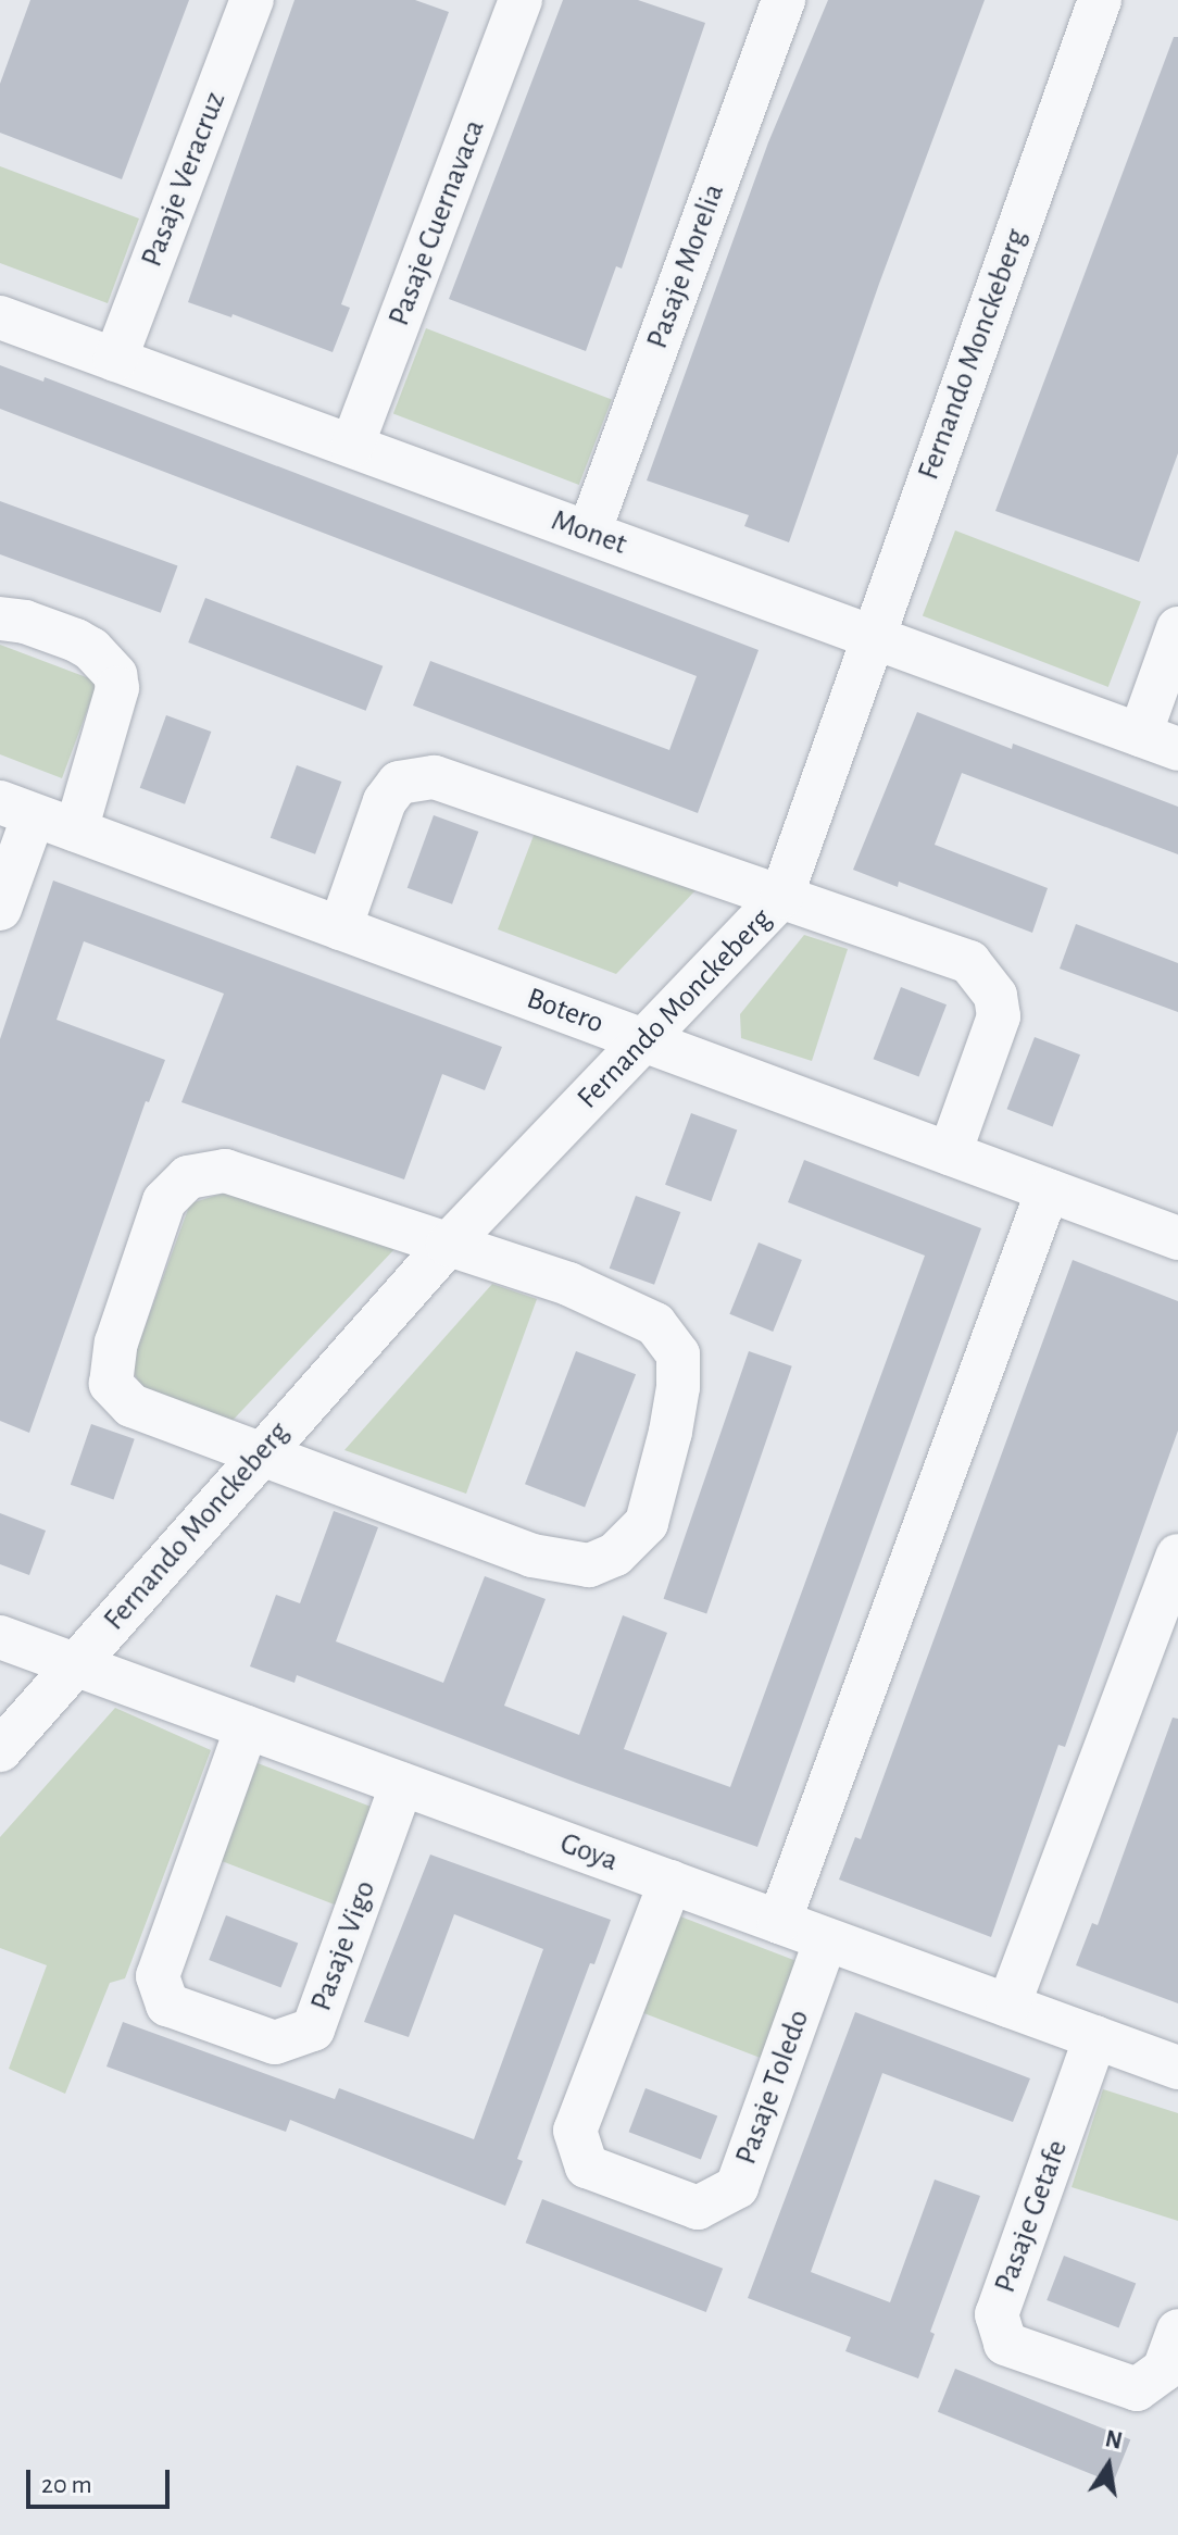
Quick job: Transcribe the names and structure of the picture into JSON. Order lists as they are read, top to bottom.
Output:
{
  "streets": {
    "street": [
      "Pasaje Veracruz",
      "Pasaje Cuernavaca",
      "Pasaje Morelia",
      "Fernando Monckeberg",
      "Monet",
      "Botero",
      "Goya",
      "Pasaje Vigo",
      "Pasaje Toledo",
      "Pasaje Getafe"
    ]
  },
  "crossings": [
    ["Pasaje Veracruz", "Monet"],
    ["Pasaje Cuernavaca", "Monet"],
    ["Pasaje Morelia", "Monet"],
    ["Fernando Monckeberg", "Monet"],
    ["Fernando Monckeberg", "Botero"],
    ["Fernando Monckeberg", "Goya"],
    ["Goya", "Pasaje Vigo"],
    ["Goya", "Pasaje Toledo"],
    ["Goya", "Pasaje Getafe"]
  ],
  "scale_bar": "20 m",
  "north": "top"
}
